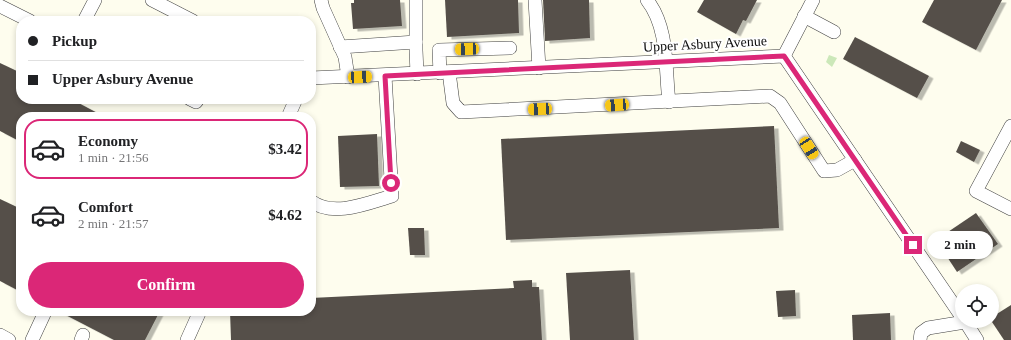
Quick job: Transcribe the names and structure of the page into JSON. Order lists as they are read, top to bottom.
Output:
{
  "streets": {
    "street": ["Upper Asbury Avenue"]
  },
  "page": {
    "banner": ["Pickup", "Upper Asbury Avenue"],
    "list": [
      {
        "name": "Economy",
        "note": "1 min · 21:56",
        "value": "$3.42"
      },
      {
        "name": "Comfort",
        "note": "2 min · 21:57",
        "value": "$4.62"
      }
    ],
    "bubble": "2 min",
    "buttons": "Confirm"
  }
}
